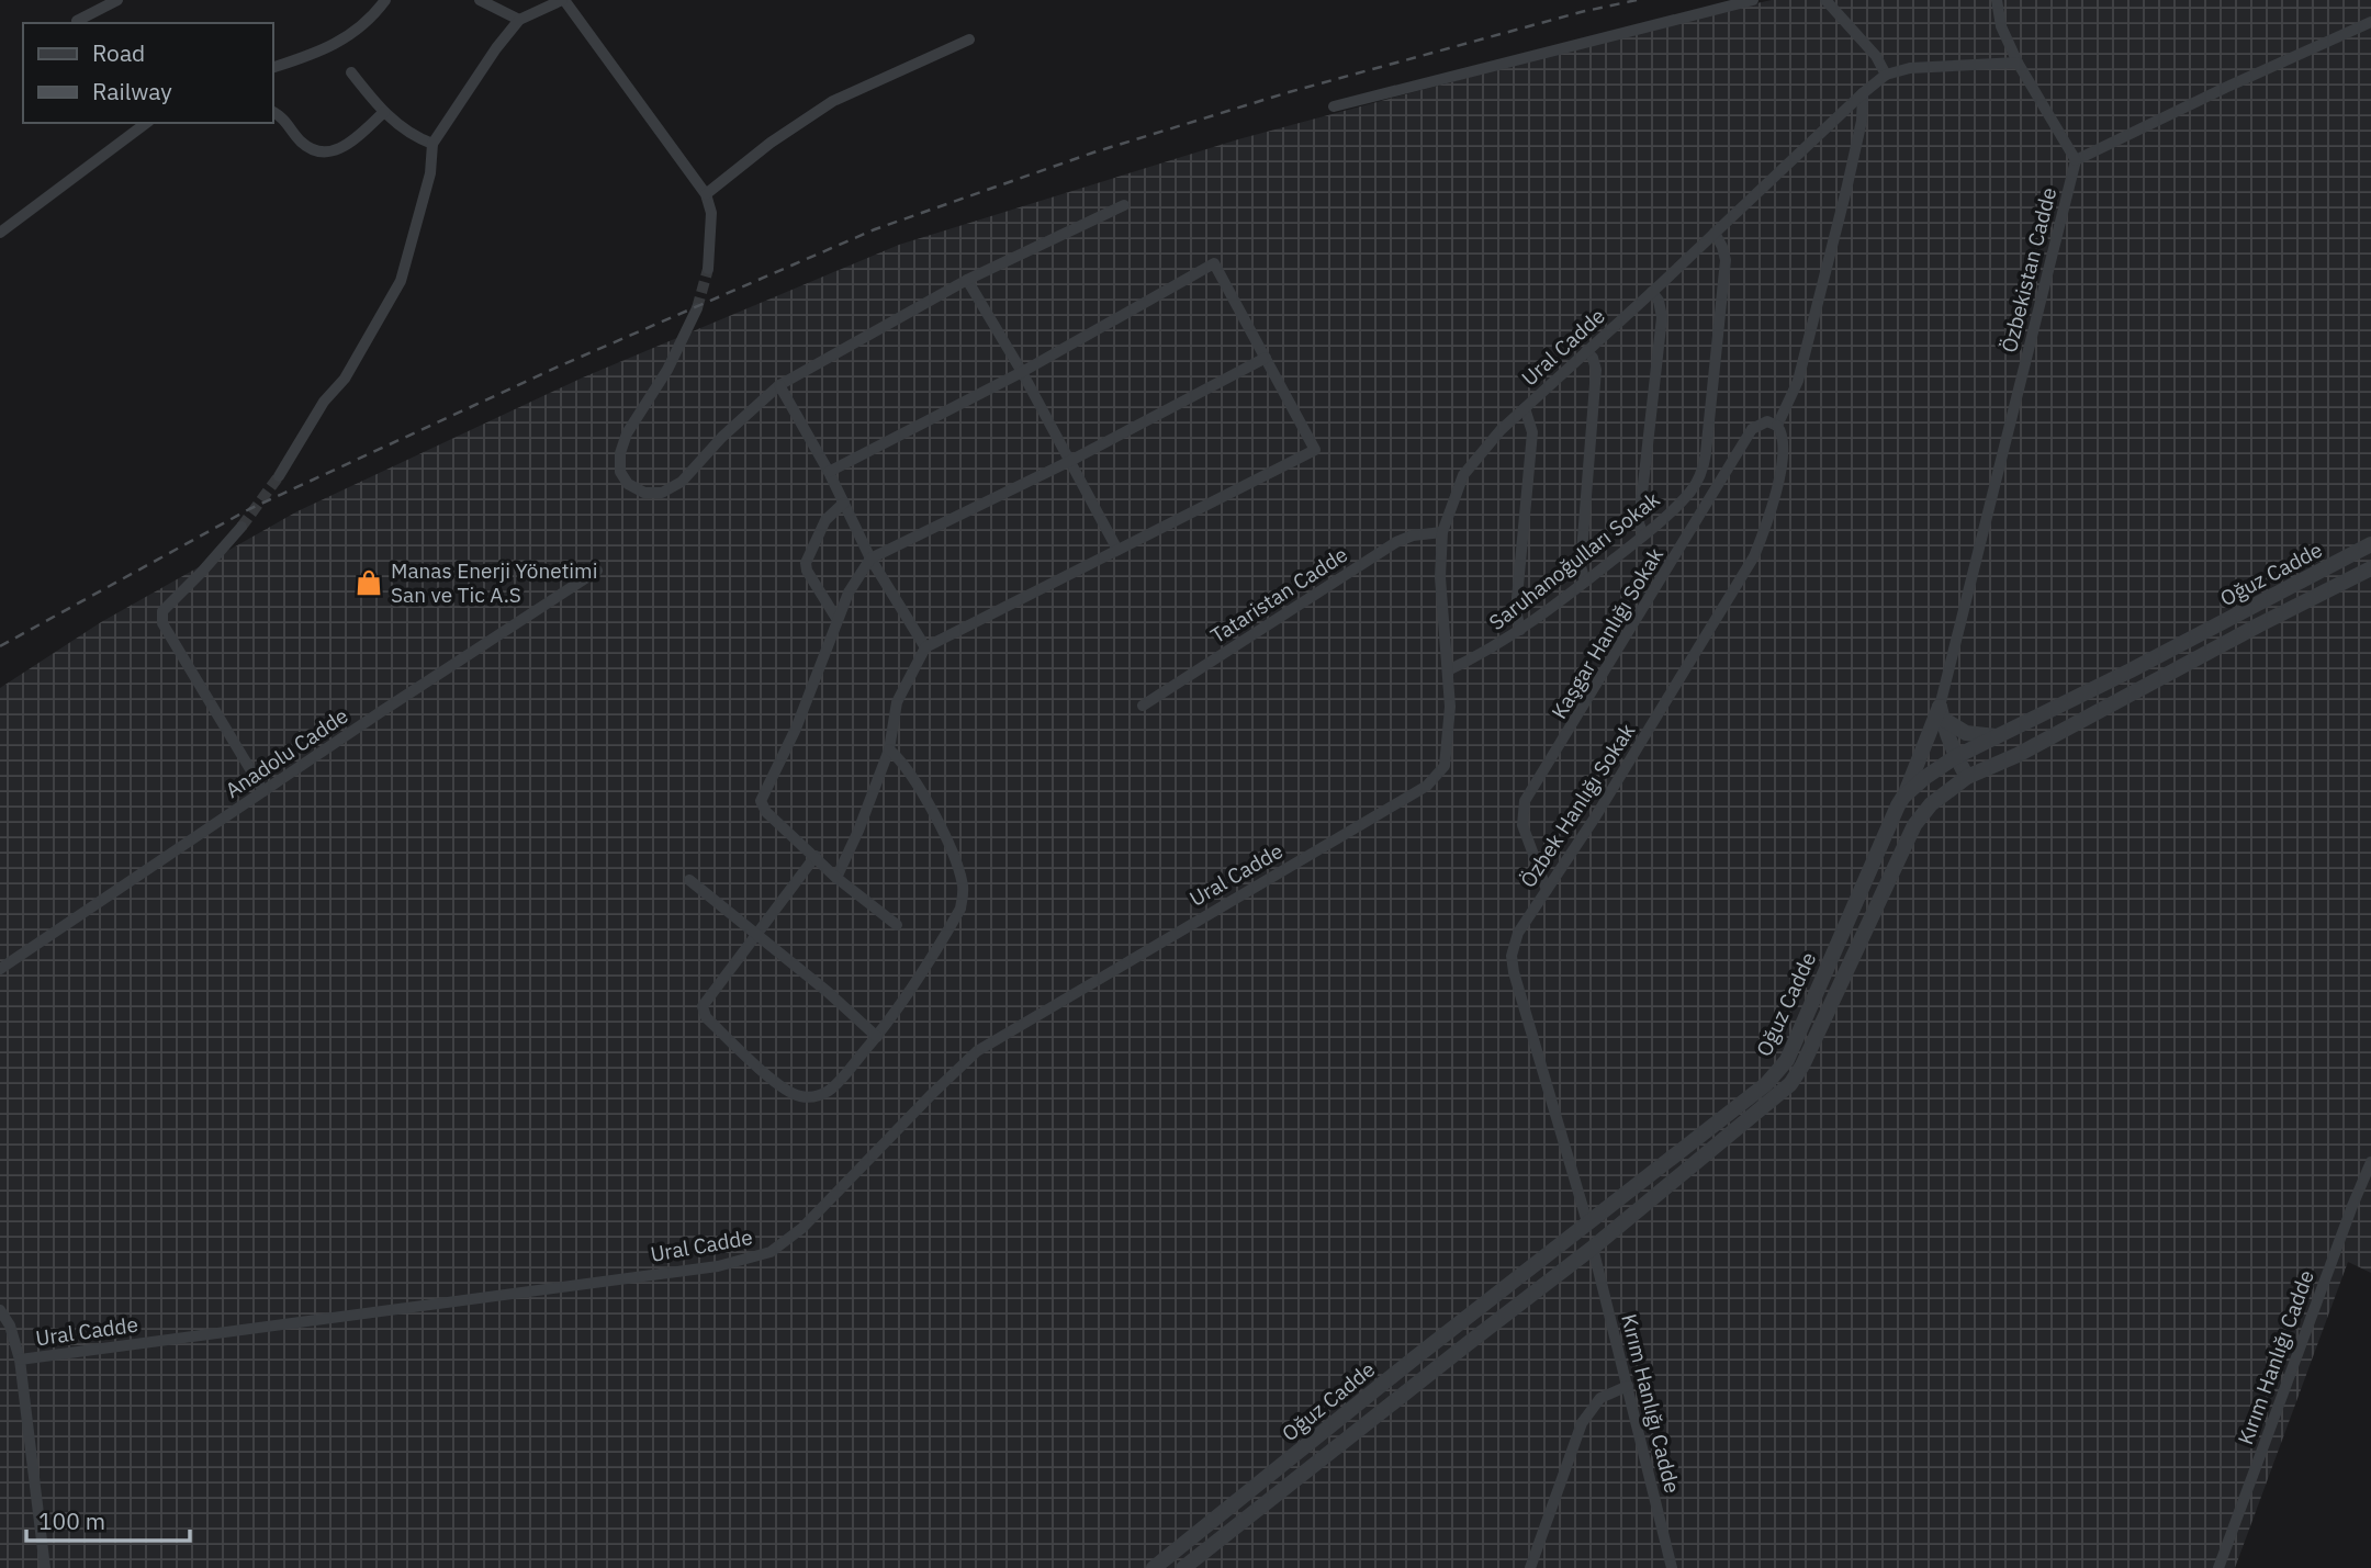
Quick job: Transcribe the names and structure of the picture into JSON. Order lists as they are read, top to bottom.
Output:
{
  "streets": {
    "street": [
      "Özbekistan Cadde",
      "Ural Cadde",
      "Saruhanoğulları Sokak",
      "Oğuz Cadde",
      "Tataristan Cadde",
      "Kaşgar Hanlığı Sokak",
      "Anadolu Cadde",
      "Özbek Hanlığı Sokak",
      "Kırım Hanlığı Cadde"
    ]
  },
  "crossings": [
    ["Ural Cadde", "Saruhanoğulları Sokak"],
    ["Ural Cadde", "Tataristan Cadde"],
    ["Oğuz Cadde", "Özbek Hanlığı Sokak"],
    ["Oğuz Cadde", "Kırım Hanlığı Cadde"],
    ["Kaşgar Hanlığı Sokak", "Özbek Hanlığı Sokak"]
  ],
  "places": {
    "shop": ["Manas Enerji Yönetimi San ve Tic A.S"]
  },
  "legend": ["Road", "Railway"],
  "scale_bar": "100 m"
}
